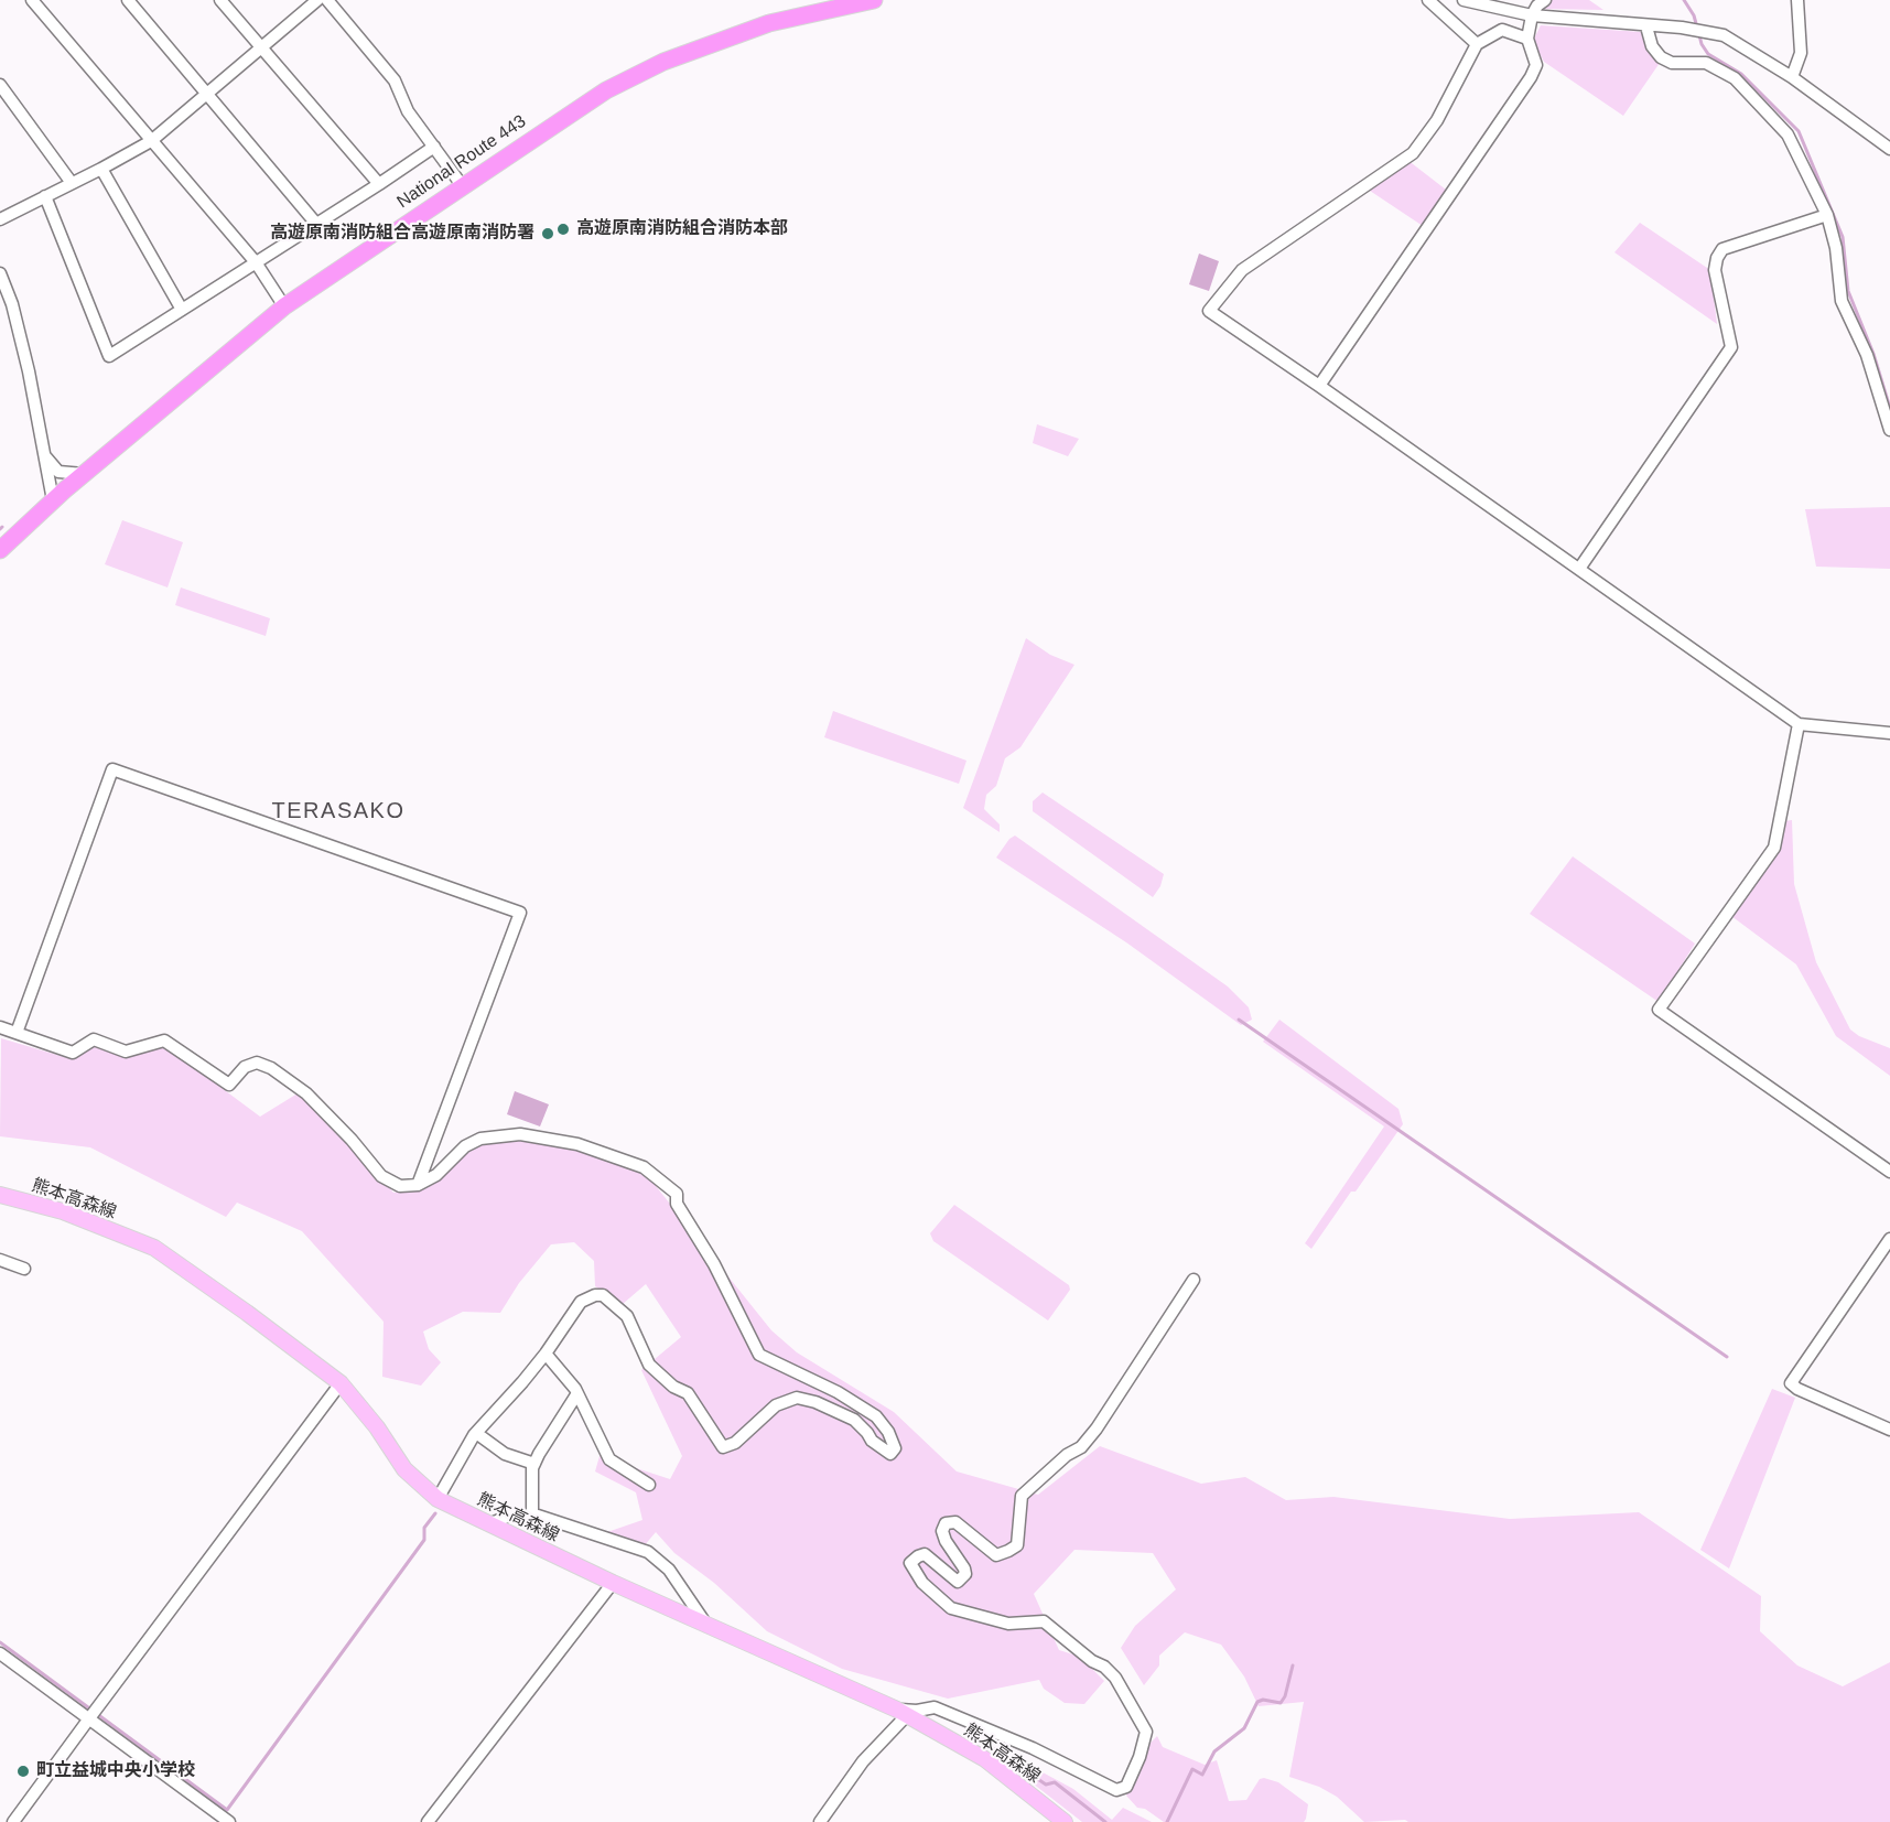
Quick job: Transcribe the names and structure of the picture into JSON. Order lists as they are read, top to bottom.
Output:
{
  "streets": {
    "highway": ["National Route 443"],
    "main road": ["熊本高森線"]
  },
  "districts": ["TERASAKO"],
  "places": ["高遊原南消防組合消防本部", "高遊原南消防組合高遊原南消防署", "町立益城中央小学校"]
}
